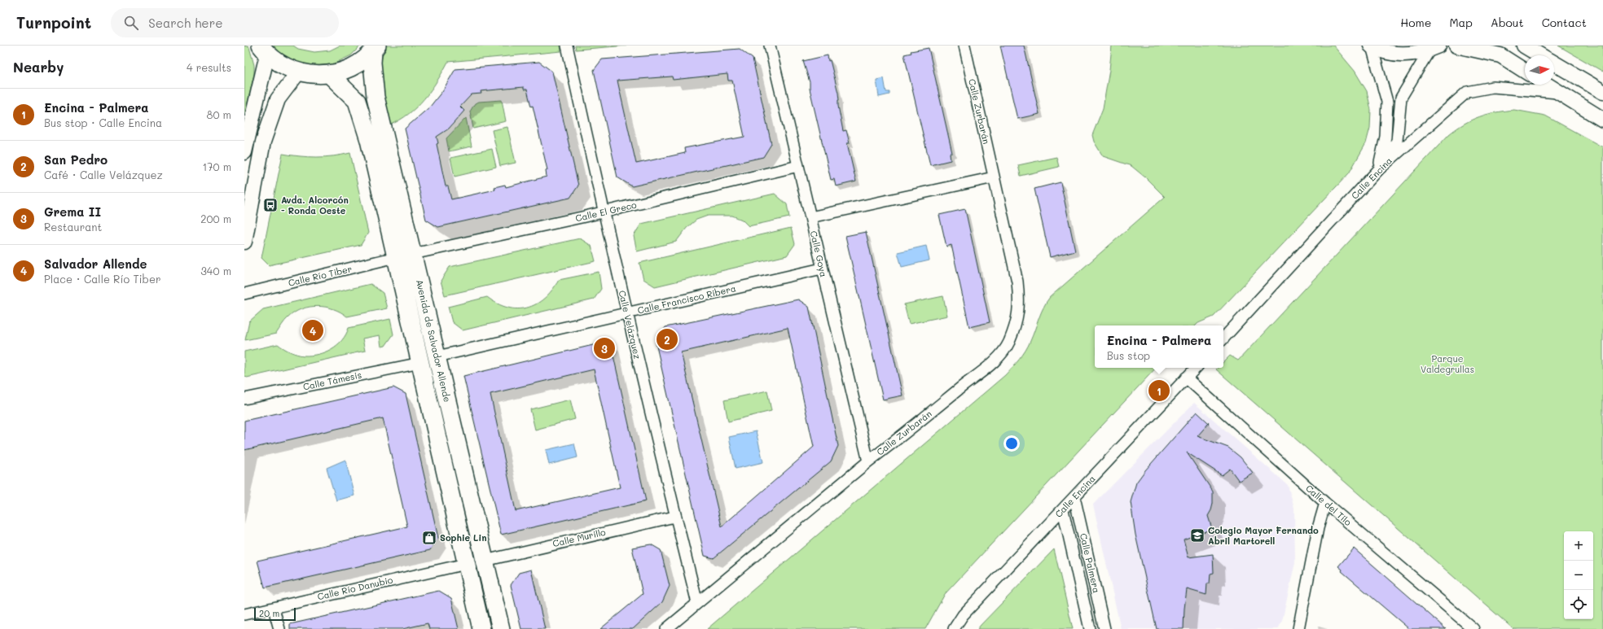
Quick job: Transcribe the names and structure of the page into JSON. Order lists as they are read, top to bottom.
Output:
{
  "streets": {
    "main road": ["Avenida de Salvador Allende"],
    "street": [
      "Calle Zurbarán",
      "Calle Encina",
      "Calle El Greco",
      "Calle Goya",
      "Calle Río Tiber",
      "Calle Francisco Ribera",
      "Calle Velázquez",
      "Calle Támesis",
      "Calle del Tilo",
      "Calle Murillo",
      "Calle Palmera",
      "Calle Río Danubio"
    ]
  },
  "crossings": [
    ["Calle Zurbarán", "Calle Goya"],
    ["Calle Zurbarán", "Calle Velázquez"],
    ["Calle Encina", "Calle del Tilo"],
    ["Calle Encina", "Calle Palmera"],
    ["Calle El Greco", "Calle Goya"],
    ["Calle El Greco", "Calle Velázquez"],
    ["Calle El Greco", "Avenida de Salvador Allende"],
    ["Calle Goya", "Calle Francisco Ribera"],
    ["Calle Río Tiber", "Avenida de Salvador Allende"],
    ["Calle Francisco Ribera", "Calle Velázquez"],
    ["Calle Francisco Ribera", "Avenida de Salvador Allende"],
    ["Calle Velázquez", "Calle Murillo"],
    ["Avenida de Salvador Allende", "Calle Támesis"],
    ["Avenida de Salvador Allende", "Calle Murillo"],
    ["Avenida de Salvador Allende", "Calle Río Danubio"]
  ],
  "parks": ["Parque Valdegrullas"],
  "places": {
    "bus stop": ["Avda. Alcorcón - Ronda Oeste"],
    "school or university": ["Colegio Mayor Fernando Abril Martorell"],
    "shop": ["Sophie Lin"]
  },
  "scale_bar": "20 m",
  "north": "right",
  "page": {
    "header": "Turnpoint",
    "search": "Search here",
    "nav": [
      "Home",
      "Map",
      "About",
      "Contact"
    ],
    "heading": ["Nearby", "4 results"],
    "list": [
      {
        "mark": "1",
        "name": "Encina - Palmera",
        "note": "Bus stop · Calle Encina",
        "value": "80 m"
      },
      {
        "mark": "2",
        "name": "San Pedro",
        "note": "Café · Calle Velázquez",
        "value": "170 m"
      },
      {
        "mark": "3",
        "name": "Grema II",
        "note": "Restaurant",
        "value": "200 m"
      },
      {
        "mark": "4",
        "name": "Salvador Allende",
        "note": "Place · Calle Río Tiber",
        "value": "340 m"
      }
    ],
    "pins": [
      "4",
      "2",
      "3",
      "1"
    ],
    "popup": ["Encina - Palmera", "Bus stop"],
    "map_buttons": ["+", "−"],
    "scale": "20 m"
  }
}
